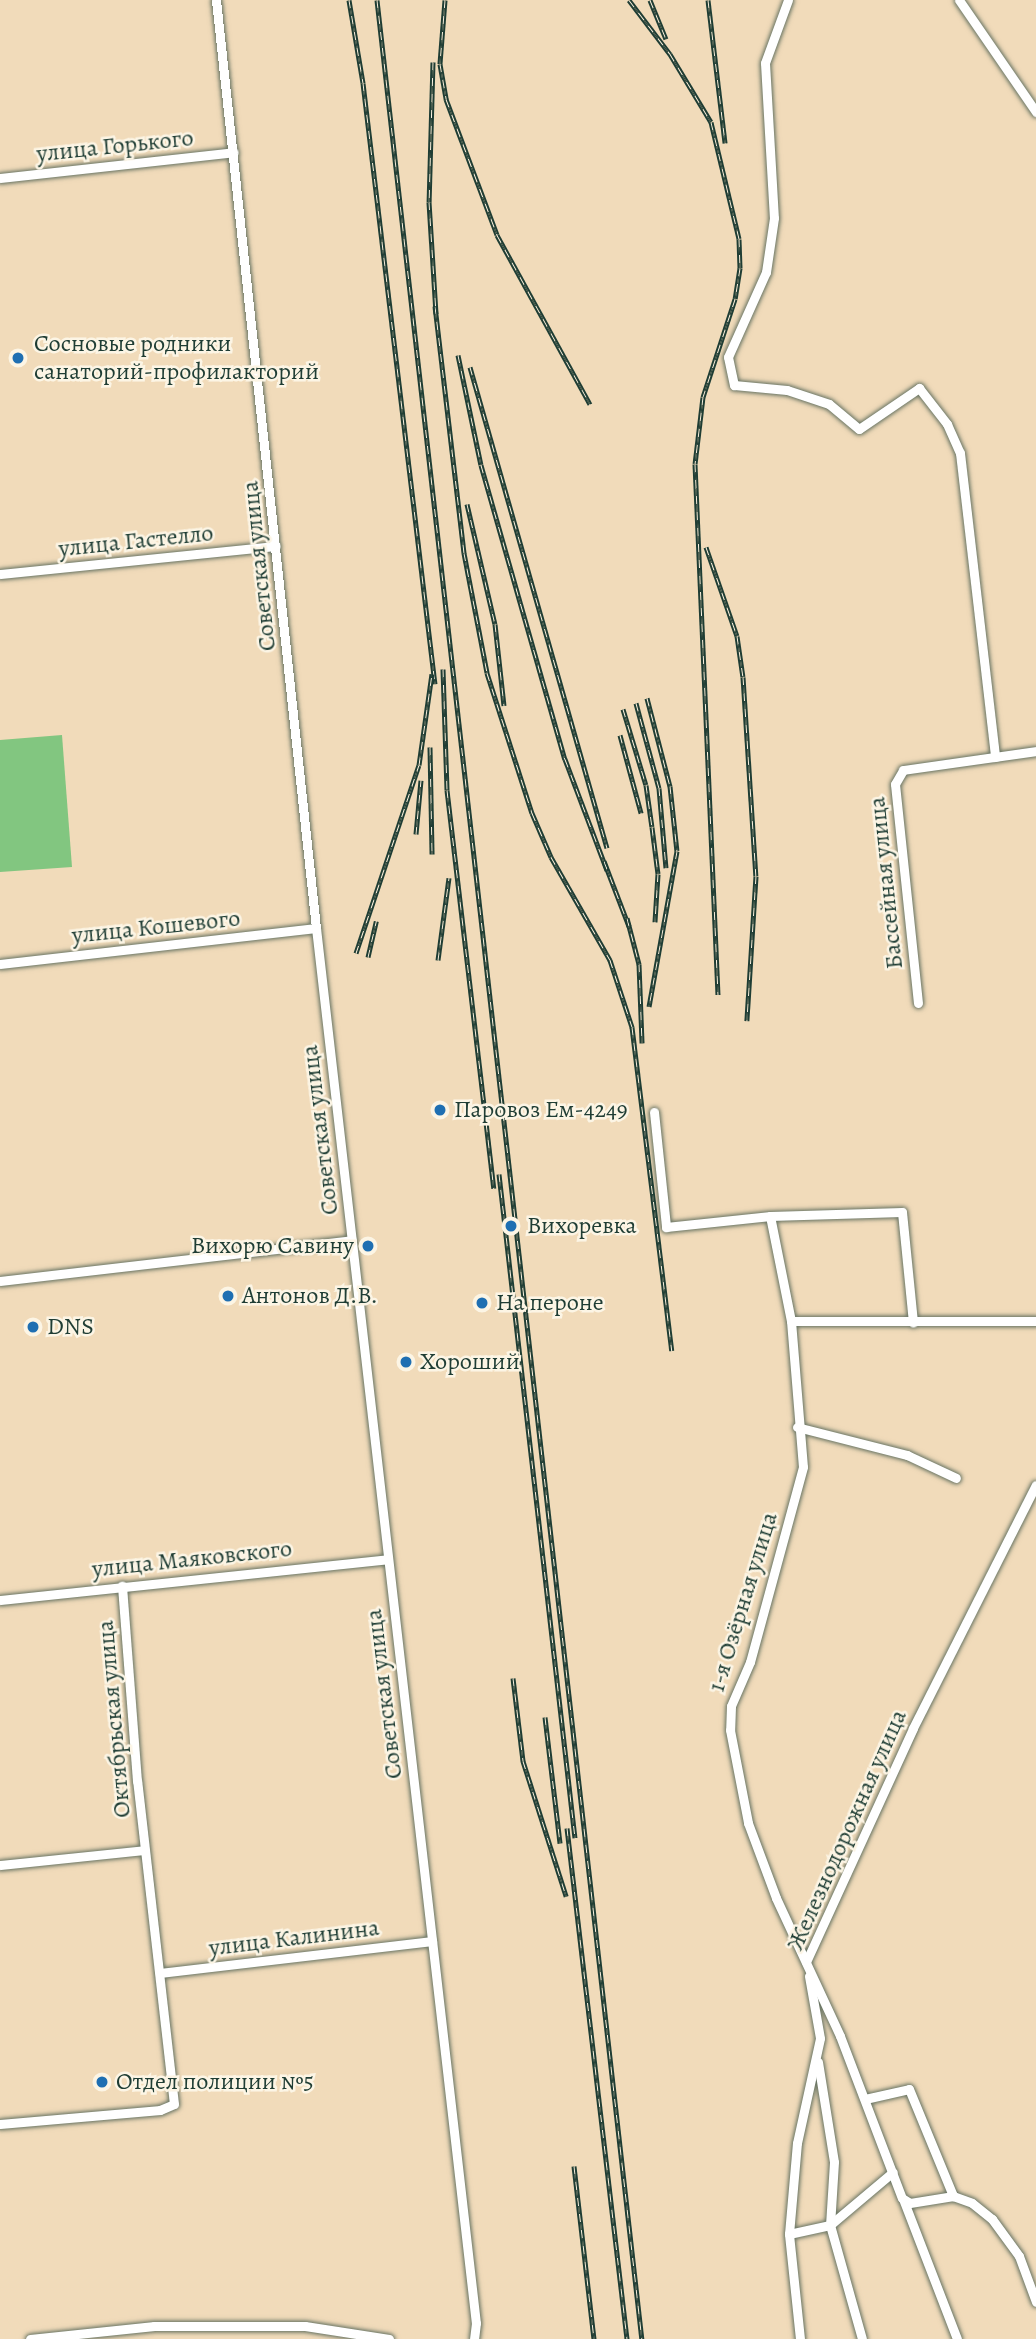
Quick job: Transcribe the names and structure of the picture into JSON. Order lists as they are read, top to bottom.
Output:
{
  "streets": {
    "street": [
      "улица Горького",
      "улица Гастелло",
      "Советская улица",
      "Бассейная улица",
      "улица Кошевого",
      "улица Маяковского",
      "1-я Озёрная улица",
      "Октябрьская улица",
      "Железнодорожная улица",
      "улица Калинина"
    ]
  },
  "crossings": [
    ["улица Горького", "Советская улица"],
    ["улица Гастелло", "Советская улица"],
    ["Советская улица", "улица Кошевого"],
    ["Советская улица", "улица Маяковского"],
    ["Советская улица", "улица Калинина"],
    ["улица Маяковского", "Октябрьская улица"],
    ["1-я Озёрная улица", "Железнодорожная улица"],
    ["Октябрьская улица", "улица Калинина"]
  ],
  "places": [
    "Сосновые родники санаторий-профилакторий",
    "Паровоз Ем-4249",
    "Вихоревка",
    "Вихорю Савину",
    "Антонов Д.В.",
    "На пероне",
    "DNS",
    "Хороший",
    "Отдел полиции №5"
  ]
}
